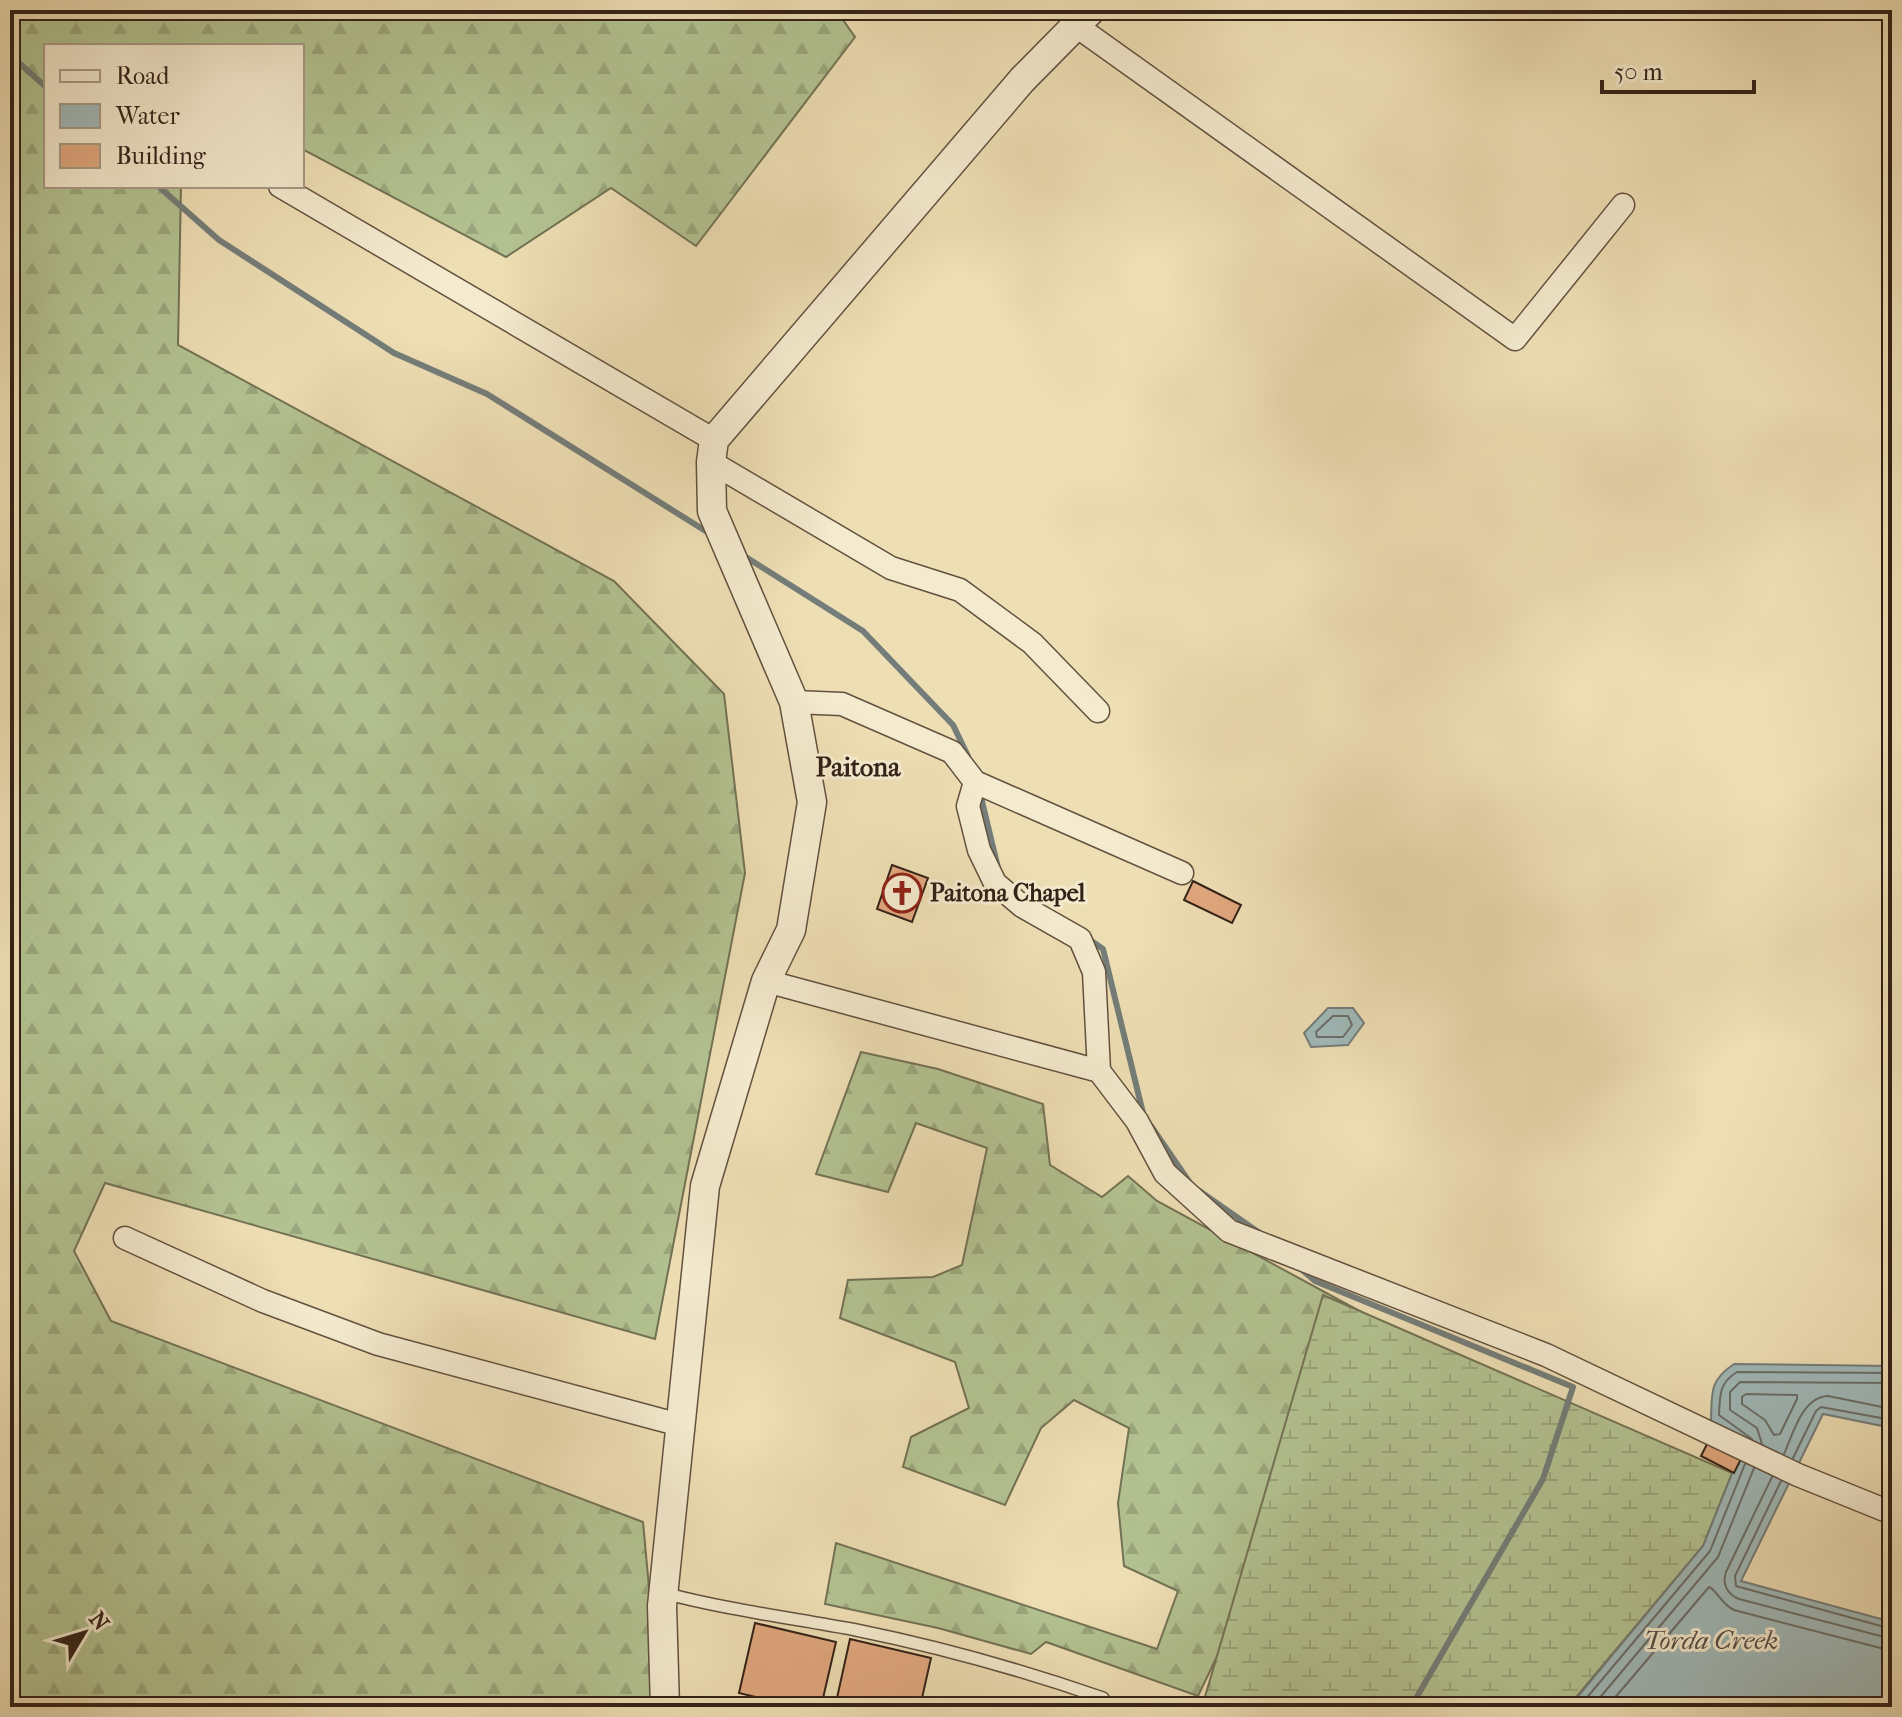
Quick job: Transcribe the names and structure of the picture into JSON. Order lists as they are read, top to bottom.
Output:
{
  "districts": ["Paitona"],
  "water": ["Torda Creek"],
  "places": {
    "church": ["Paitona Chapel"]
  },
  "legend": ["Road", "Water", "Building"],
  "scale_bar": "50 m",
  "north": "top right"
}
